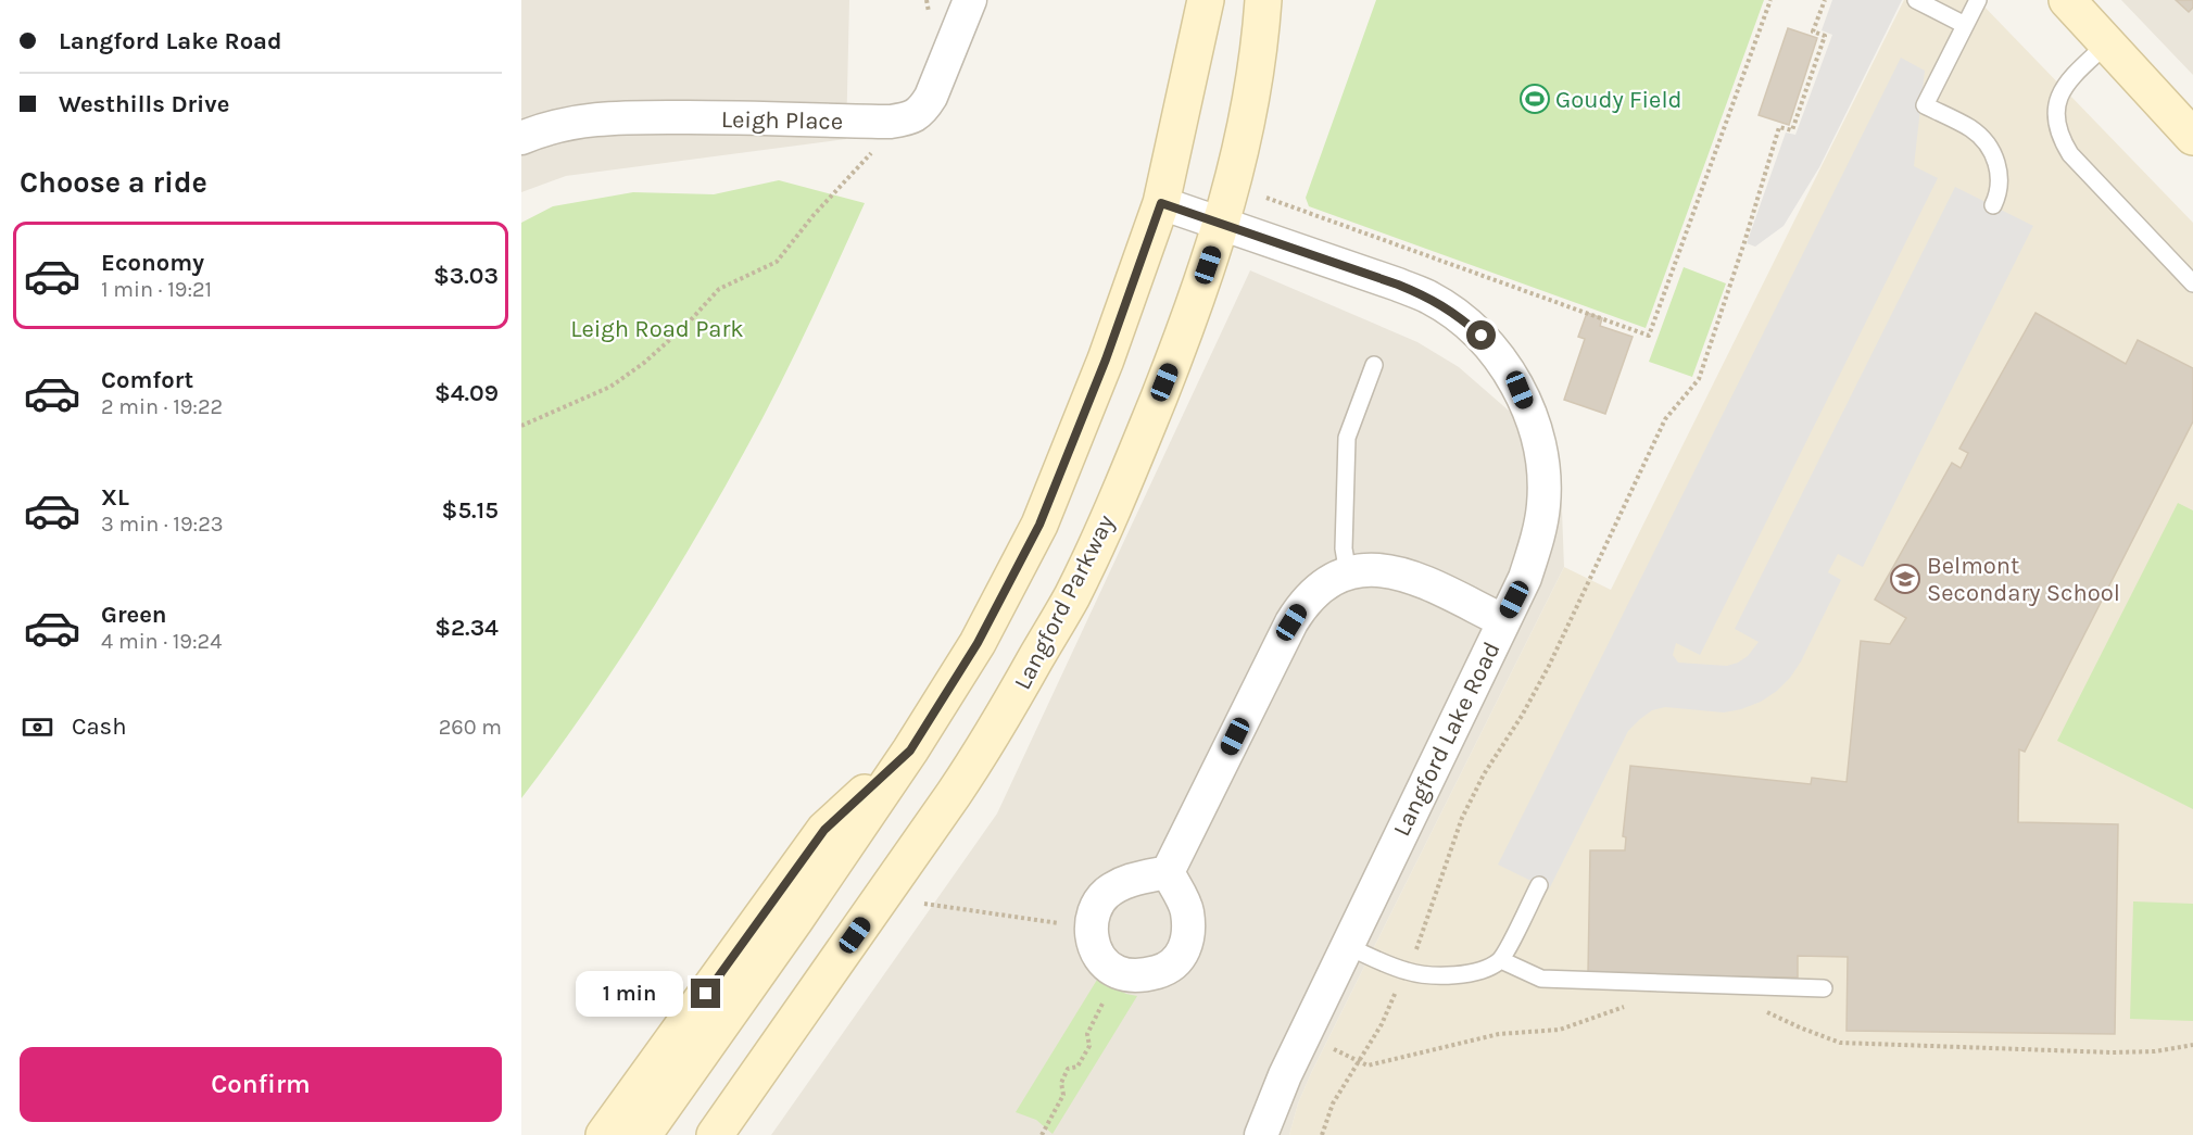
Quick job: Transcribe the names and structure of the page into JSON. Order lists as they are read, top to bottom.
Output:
{
  "streets": {
    "main road": ["Langford Parkway"],
    "street": ["Leigh Place", "Langford Lake Road"]
  },
  "crossings": [
    ["Langford Parkway", "Langford Lake Road"]
  ],
  "parks": ["Leigh Road Park"],
  "places": {
    "sports": ["Goudy Field"],
    "school or university": ["Belmont Secondary School"]
  },
  "page": {
    "banner": ["Langford Lake Road", "Westhills Drive"],
    "heading": "Choose a ride",
    "list": [
      {
        "name": "Economy",
        "note": "1 min · 19:21",
        "value": "$3.03"
      },
      {
        "name": "Comfort",
        "note": "2 min · 19:22",
        "value": "$4.09"
      },
      {
        "name": "XL",
        "note": "3 min · 19:23",
        "value": "$5.15"
      },
      {
        "name": "Green",
        "note": "4 min · 19:24",
        "value": "$2.34"
      }
    ],
    "pay": ["Cash", "260 m"],
    "bubble": "1 min",
    "buttons": "Confirm"
  }
}
